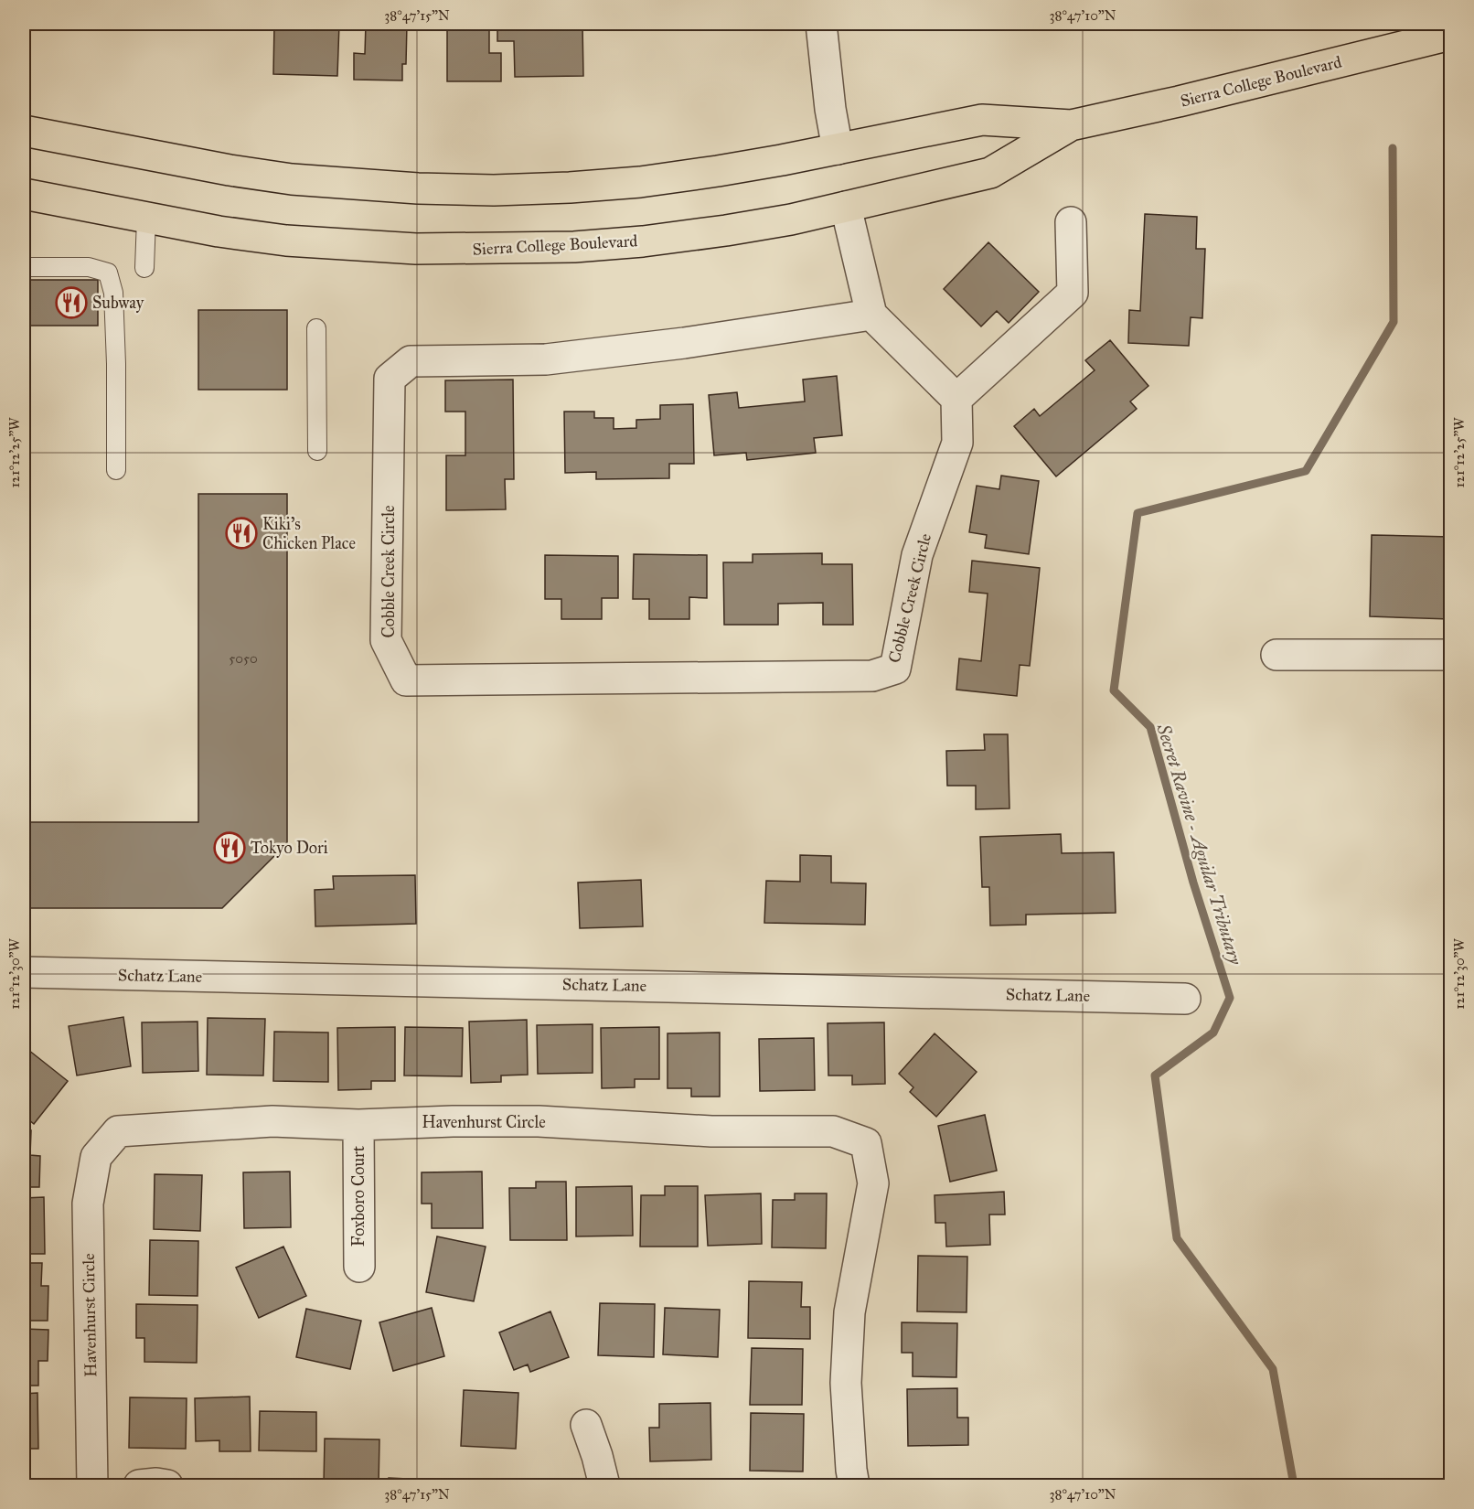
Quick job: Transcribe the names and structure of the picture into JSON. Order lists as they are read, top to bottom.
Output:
{
  "streets": {
    "main road": ["Sierra College Boulevard"],
    "street": [
      "Cobble Creek Circle",
      "Schatz Lane",
      "Havenhurst Circle",
      "Foxboro Court"
    ]
  },
  "crossings": [
    ["Havenhurst Circle", "Foxboro Court"]
  ],
  "water": ["Secret Ravine - Aguilar Tributary"],
  "places": {
    "restaurant": ["Subway", "Kiki's Chicken Place", "Tokyo Dori"]
  },
  "house_numbers": ["5050"],
  "coordinates": [
    "38°47'15\"N",
    "38°47'10\"N",
    "121°12'25\"W",
    "121°12'30\"W"
  ]
}
